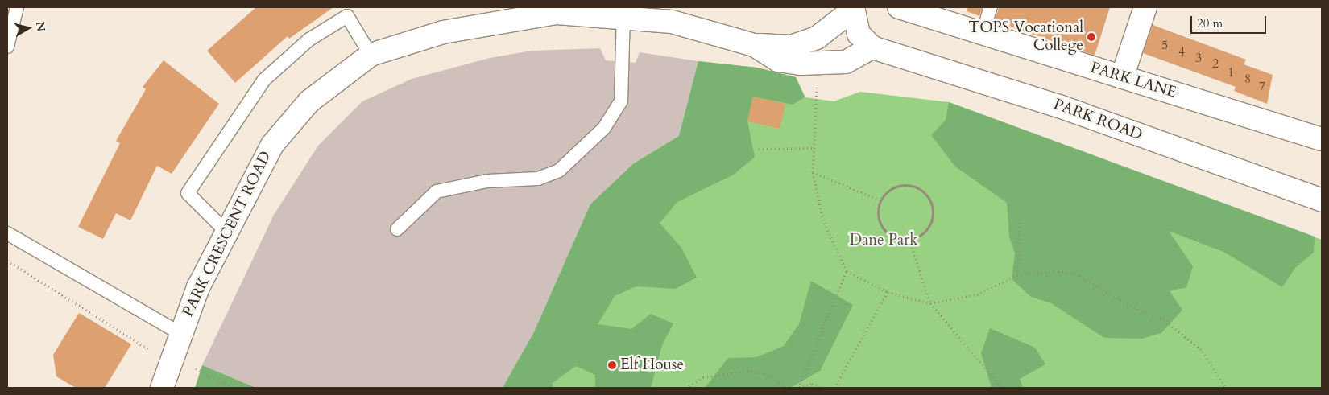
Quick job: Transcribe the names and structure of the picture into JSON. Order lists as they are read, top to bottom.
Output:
{
  "streets": {
    "street": ["PARK LANE", "PARK ROAD", "PARK CRESCENT ROAD"]
  },
  "crossings": [
    ["PARK ROAD", "PARK CRESCENT ROAD"]
  ],
  "parks": ["Dane Park"],
  "places": ["TOPS Vocational College", "Elf House"],
  "house_numbers": [
    "5",
    "4",
    "3",
    "2",
    "1",
    "8",
    "7"
  ],
  "scale_bar": "20 m",
  "north": "right"
}
